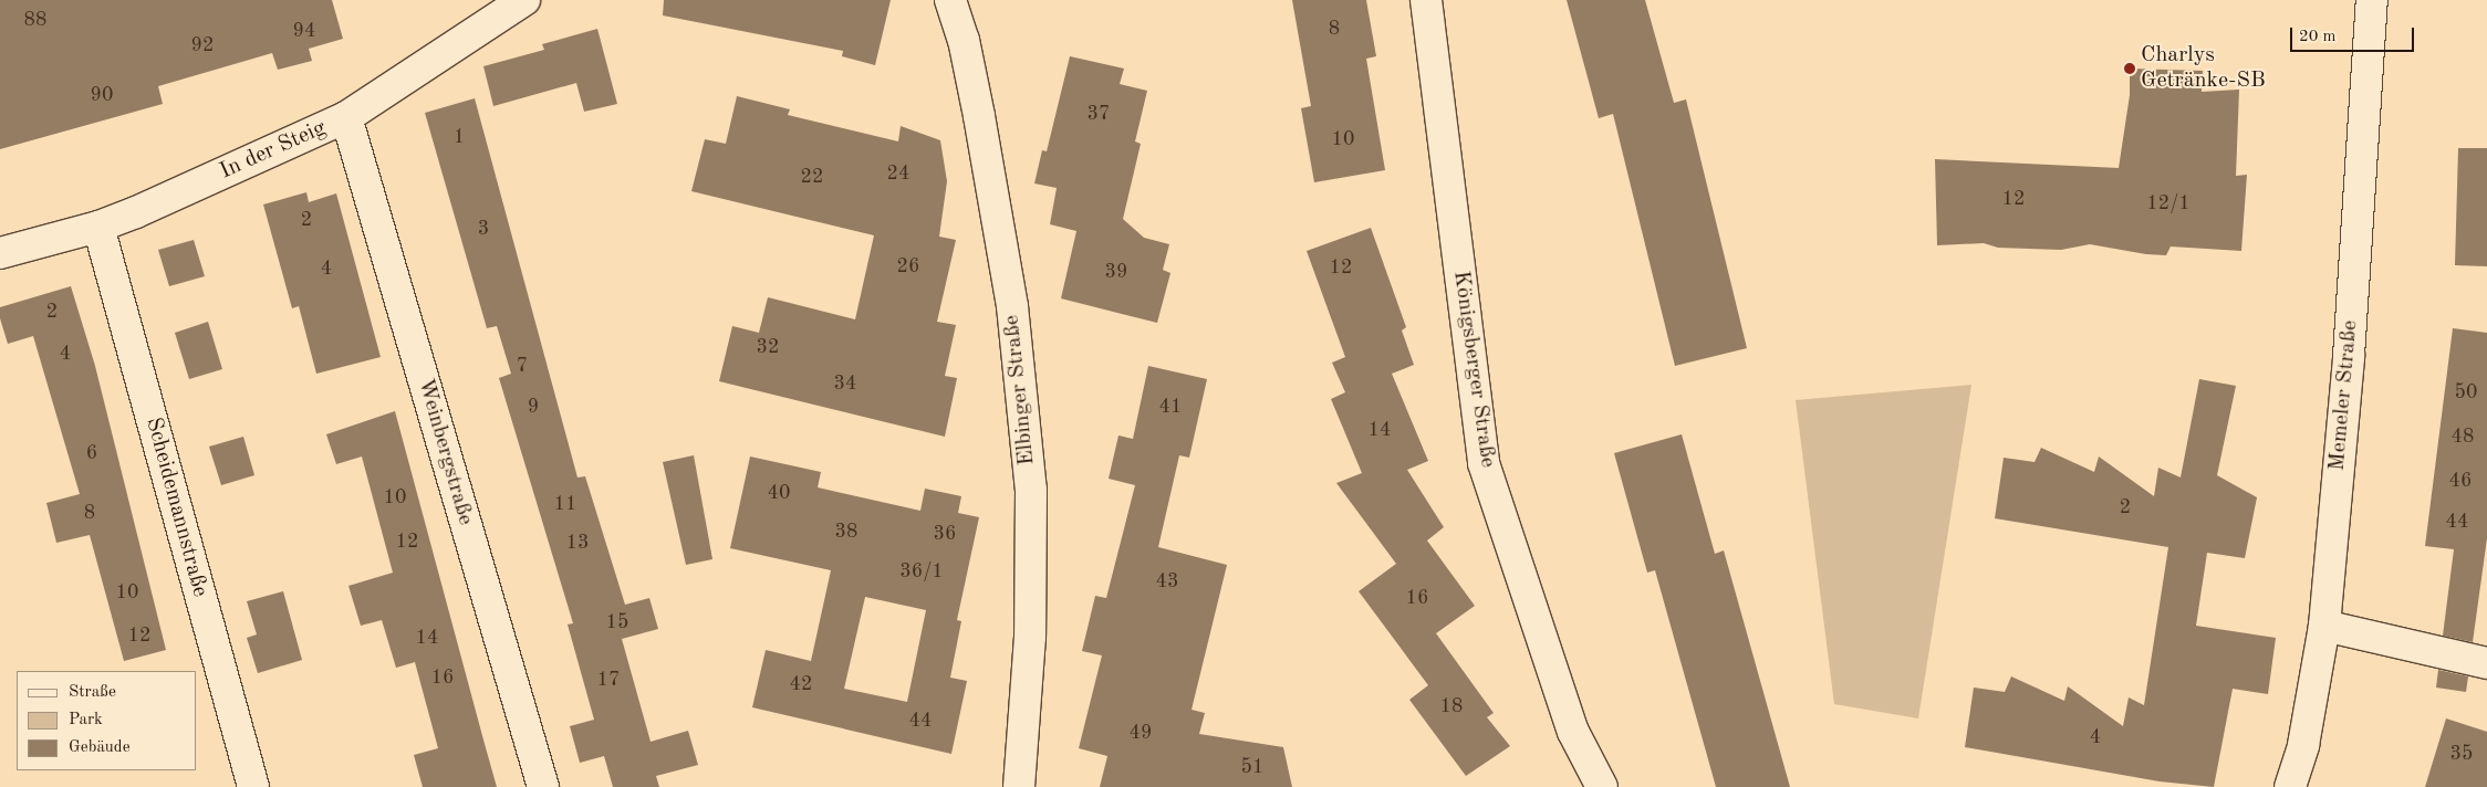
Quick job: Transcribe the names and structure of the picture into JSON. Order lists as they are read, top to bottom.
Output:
{
  "streets": {
    "street": [
      "In der Steig",
      "Königsberger Straße",
      "Elbinger Straße",
      "Memeler Straße",
      "Weinbergstraße",
      "Scheidemannstraße"
    ]
  },
  "crossings": [
    ["In der Steig", "Weinbergstraße"],
    ["In der Steig", "Scheidemannstraße"]
  ],
  "places": ["Charlys Getränke-SB"],
  "house_numbers": [
    "88",
    "8",
    "94",
    "92",
    "90",
    "37",
    "1",
    "10",
    "24",
    "22",
    "12",
    "12/1",
    "2",
    "3",
    "26",
    "12",
    "4",
    "39",
    "2",
    "32",
    "4",
    "7",
    "34",
    "50",
    "9",
    "41",
    "14",
    "48",
    "6",
    "46",
    "40",
    "10",
    "11",
    "2",
    "8",
    "44",
    "38",
    "36",
    "12",
    "13",
    "36/1",
    "43",
    "10",
    "16",
    "15",
    "12",
    "14",
    "16",
    "17",
    "42",
    "18",
    "44",
    "49",
    "4",
    "35",
    "51"
  ],
  "legend": ["Straße", "Park", "Gebäude"],
  "scale_bar": "20 m"
}
